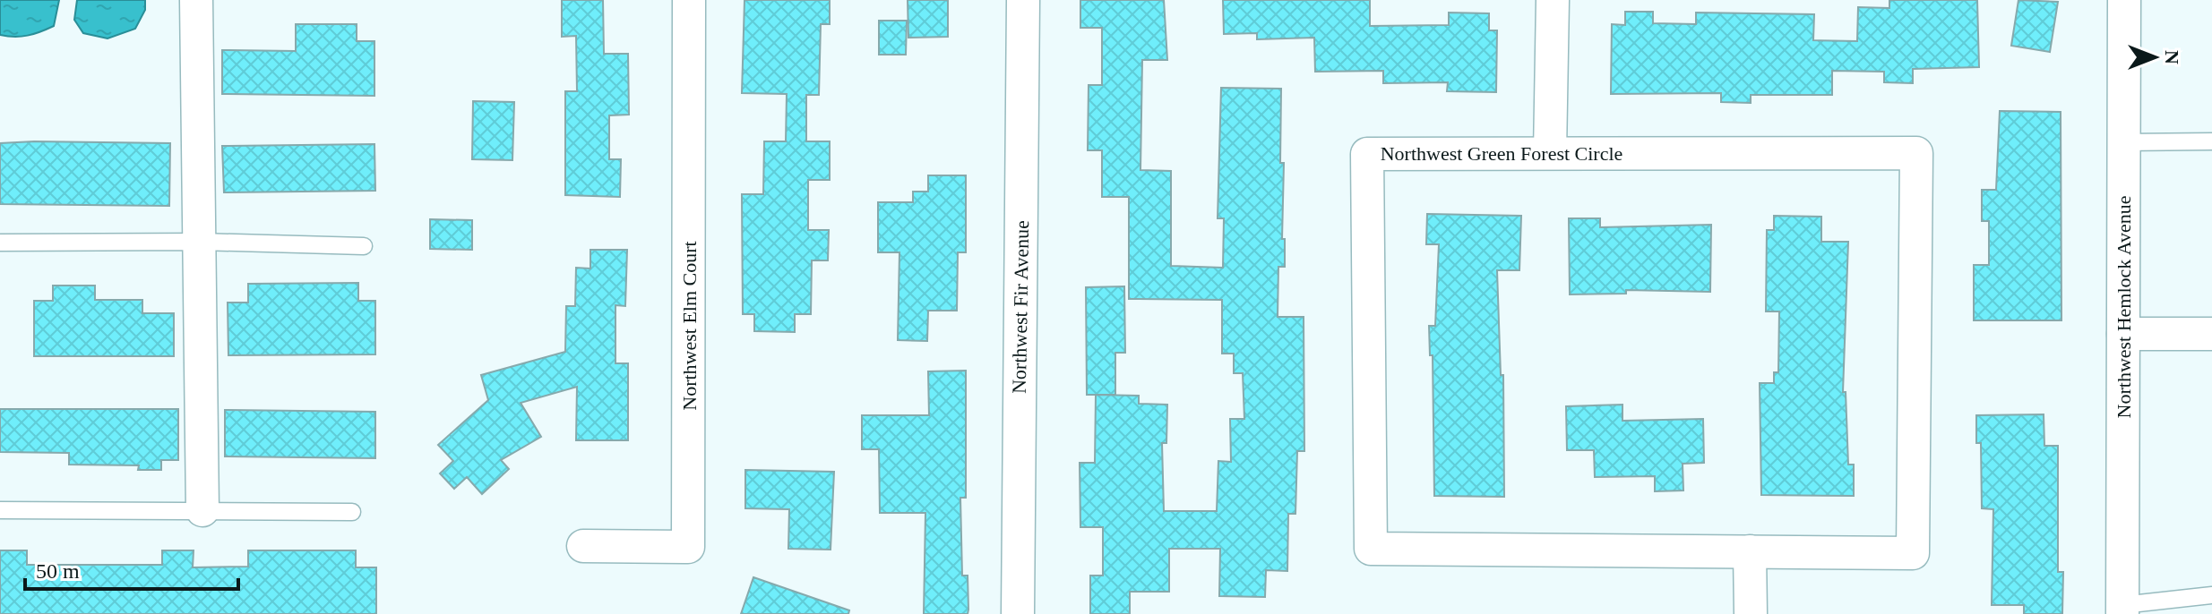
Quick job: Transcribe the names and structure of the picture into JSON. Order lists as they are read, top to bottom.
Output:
{
  "streets": {
    "street": [
      "Northwest Green Forest Circle",
      "Northwest Fir Avenue",
      "Northwest Hemlock Avenue",
      "Northwest Elm Court"
    ]
  },
  "scale_bar": "50 m",
  "north": "right"
}
